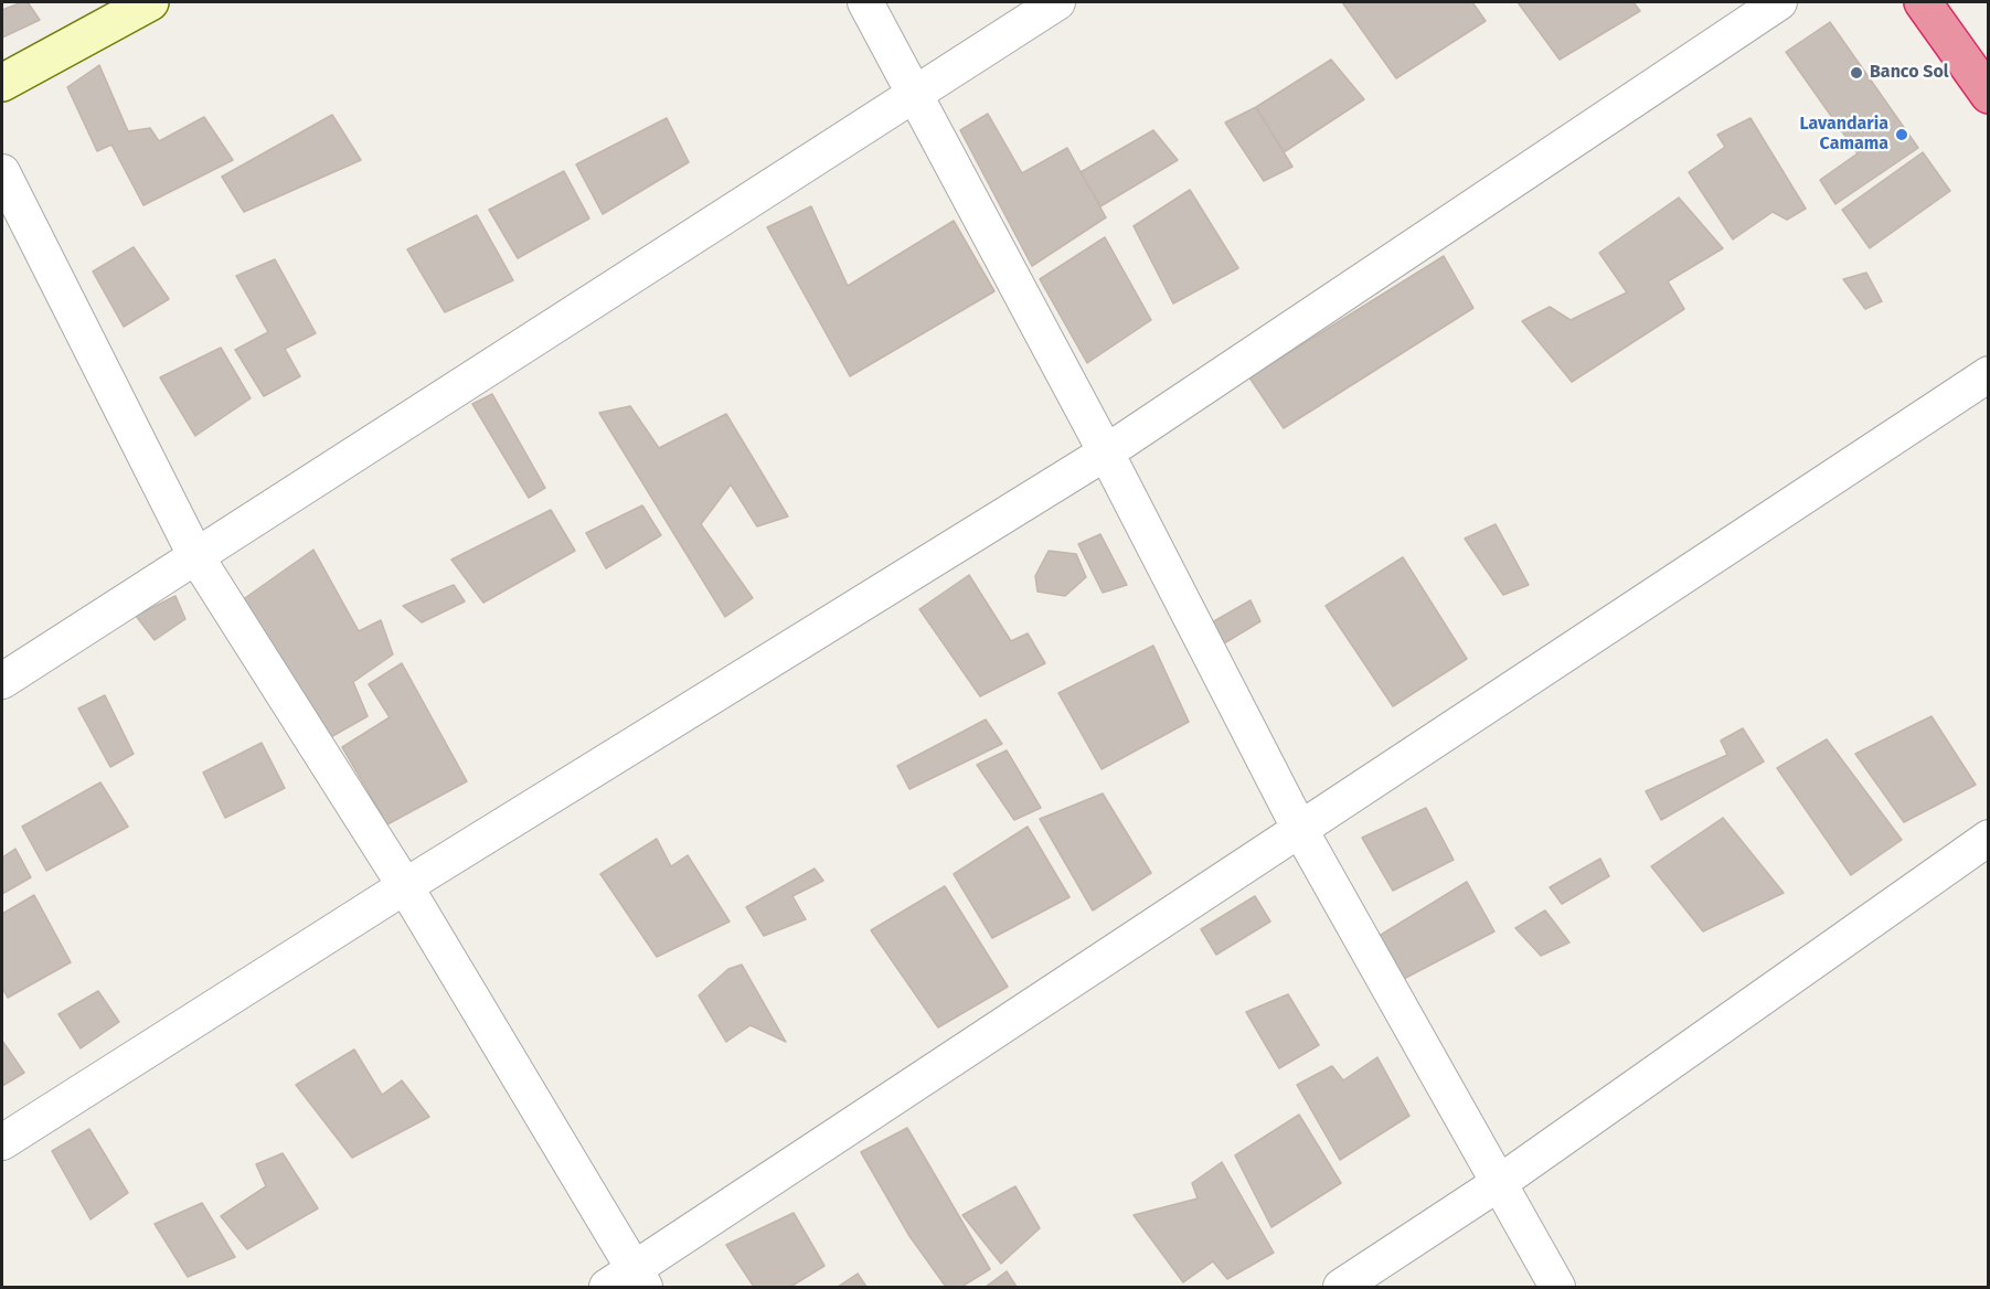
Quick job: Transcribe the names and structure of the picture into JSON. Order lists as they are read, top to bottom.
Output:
{
  "places": ["Banco Sol", "Lavandaria Camama"]
}
